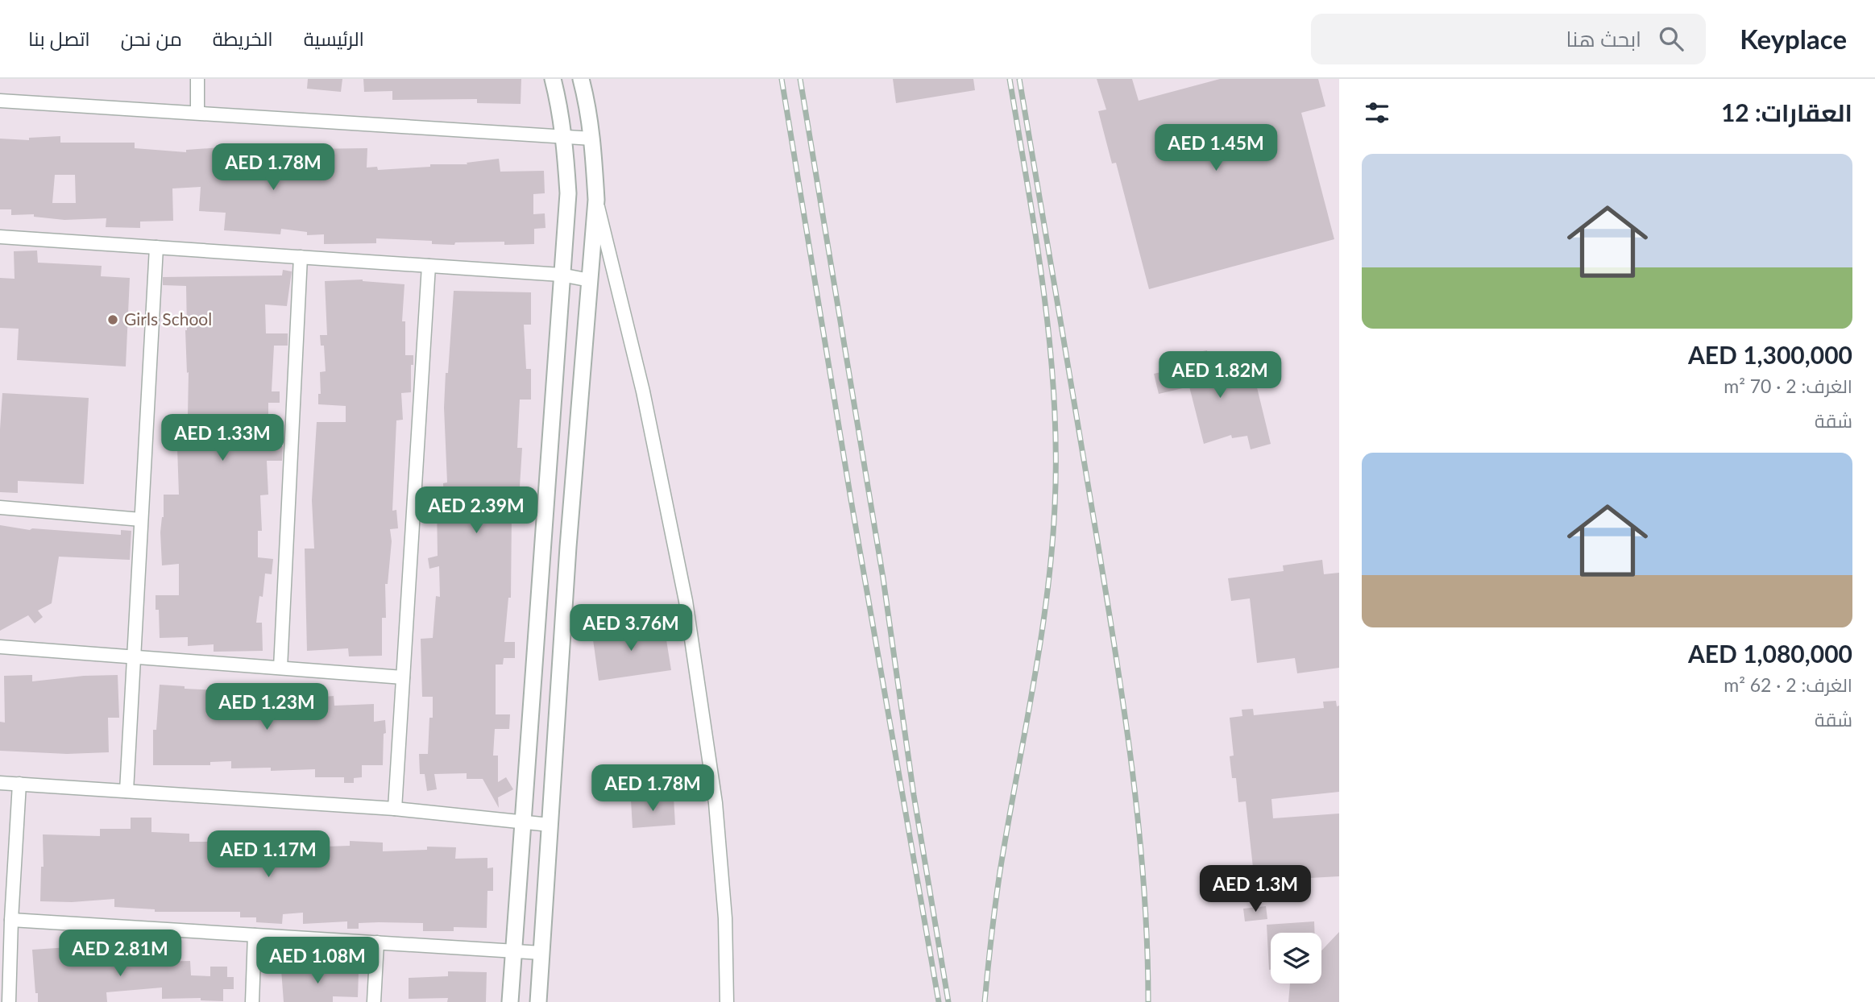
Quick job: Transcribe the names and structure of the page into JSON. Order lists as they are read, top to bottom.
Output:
{
  "places": ["Girls School"],
  "page": {
    "header": "Keyplace",
    "search": "ابحث هنا",
    "nav": [
      "الرئيسية",
      "الخريطة",
      "من نحن",
      "اتصل بنا"
    ],
    "heading": "العقارات: 12",
    "price": [
      "AED 1.45M",
      "AED 1.78M",
      "AED 1.82M",
      "AED 1.33M",
      "AED 2.39M",
      "AED 3.76M",
      "AED 1.23M",
      "AED 1.78M",
      "AED 1.17M",
      "AED 1.3M",
      "AED 2.81M",
      "AED 1.08M"
    ],
    "list": [
      {
        "name": "AED 1,300,000",
        "note": "الغرف: 2 · 70 m² · شقة"
      },
      {
        "name": "AED 1,080,000",
        "note": "الغرف: 2 · 62 m² · شقة"
      }
    ]
  }
}
